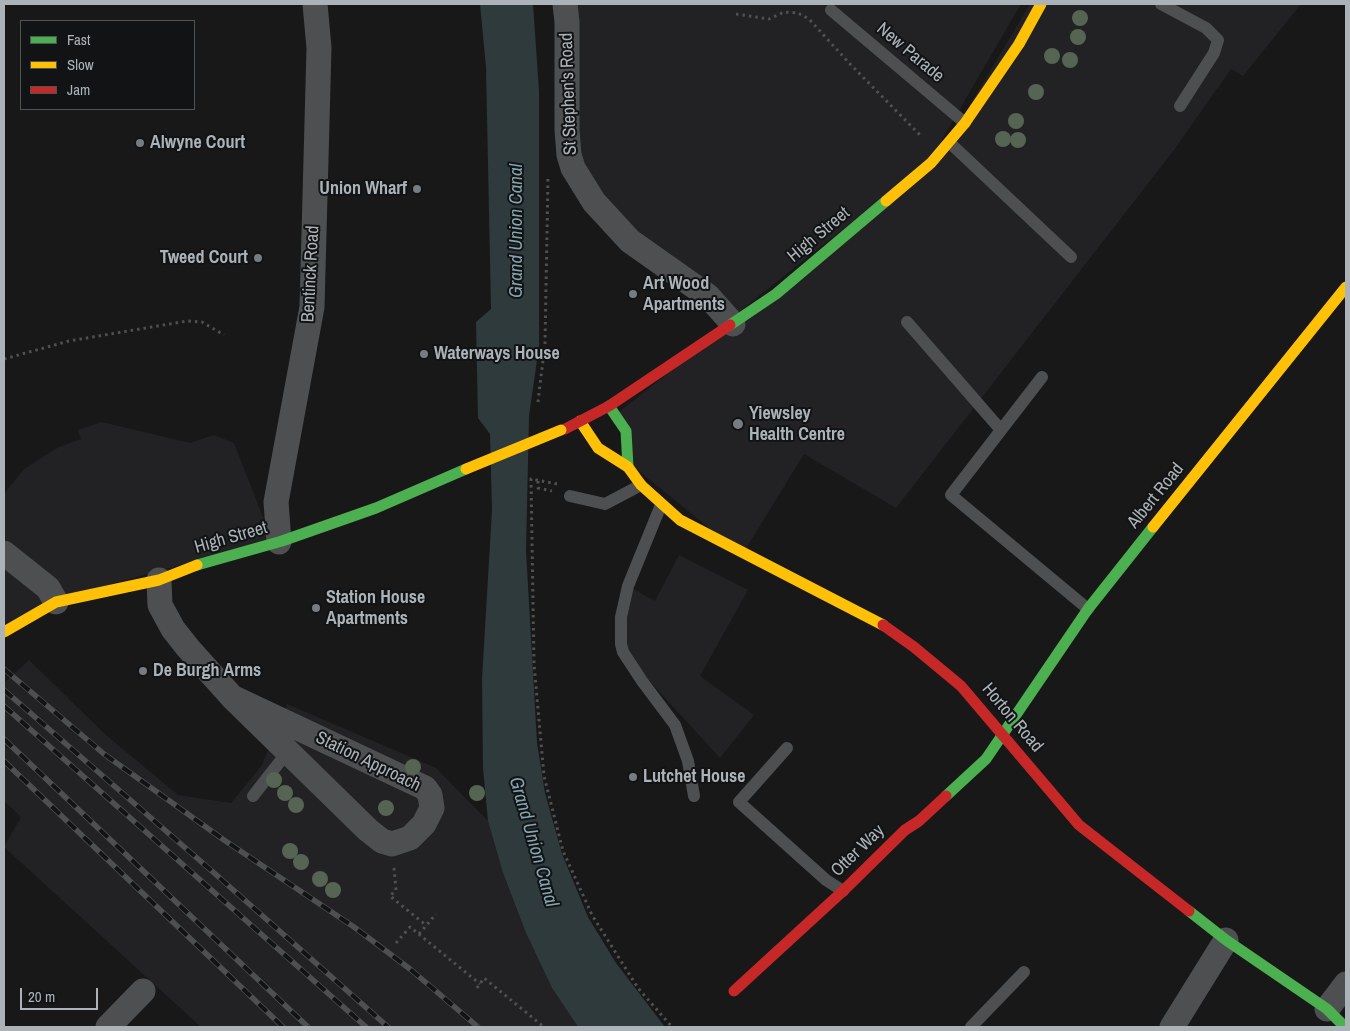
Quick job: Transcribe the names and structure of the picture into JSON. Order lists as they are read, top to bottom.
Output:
{
  "streets": {
    "street": [
      "St Stephen's Road",
      "High Street",
      "Bentinck Road",
      "Albert Road",
      "Horton Road",
      "Station Approach",
      "Otter Way"
    ],
    "lane": ["New Parade"]
  },
  "crossings": [
    ["New Parade", "High Street"],
    ["St Stephen's Road", "High Street"],
    ["High Street", "Bentinck Road"],
    ["High Street", "Horton Road"],
    ["High Street", "Station Approach"],
    ["Albert Road", "Horton Road"],
    ["Albert Road", "Otter Way"],
    ["Horton Road", "Otter Way"]
  ],
  "water": ["Grand Union Canal"],
  "places": [
    "Alwyne Court",
    "Union Wharf",
    "Tweed Court",
    "Art Wood Apartments",
    "Waterways House",
    "Yiewsley Health Centre",
    "Station House Apartments",
    "De Burgh Arms",
    "Lutchet House"
  ],
  "legend": ["Fast", "Slow", "Jam"],
  "scale_bar": "20 m"
}
